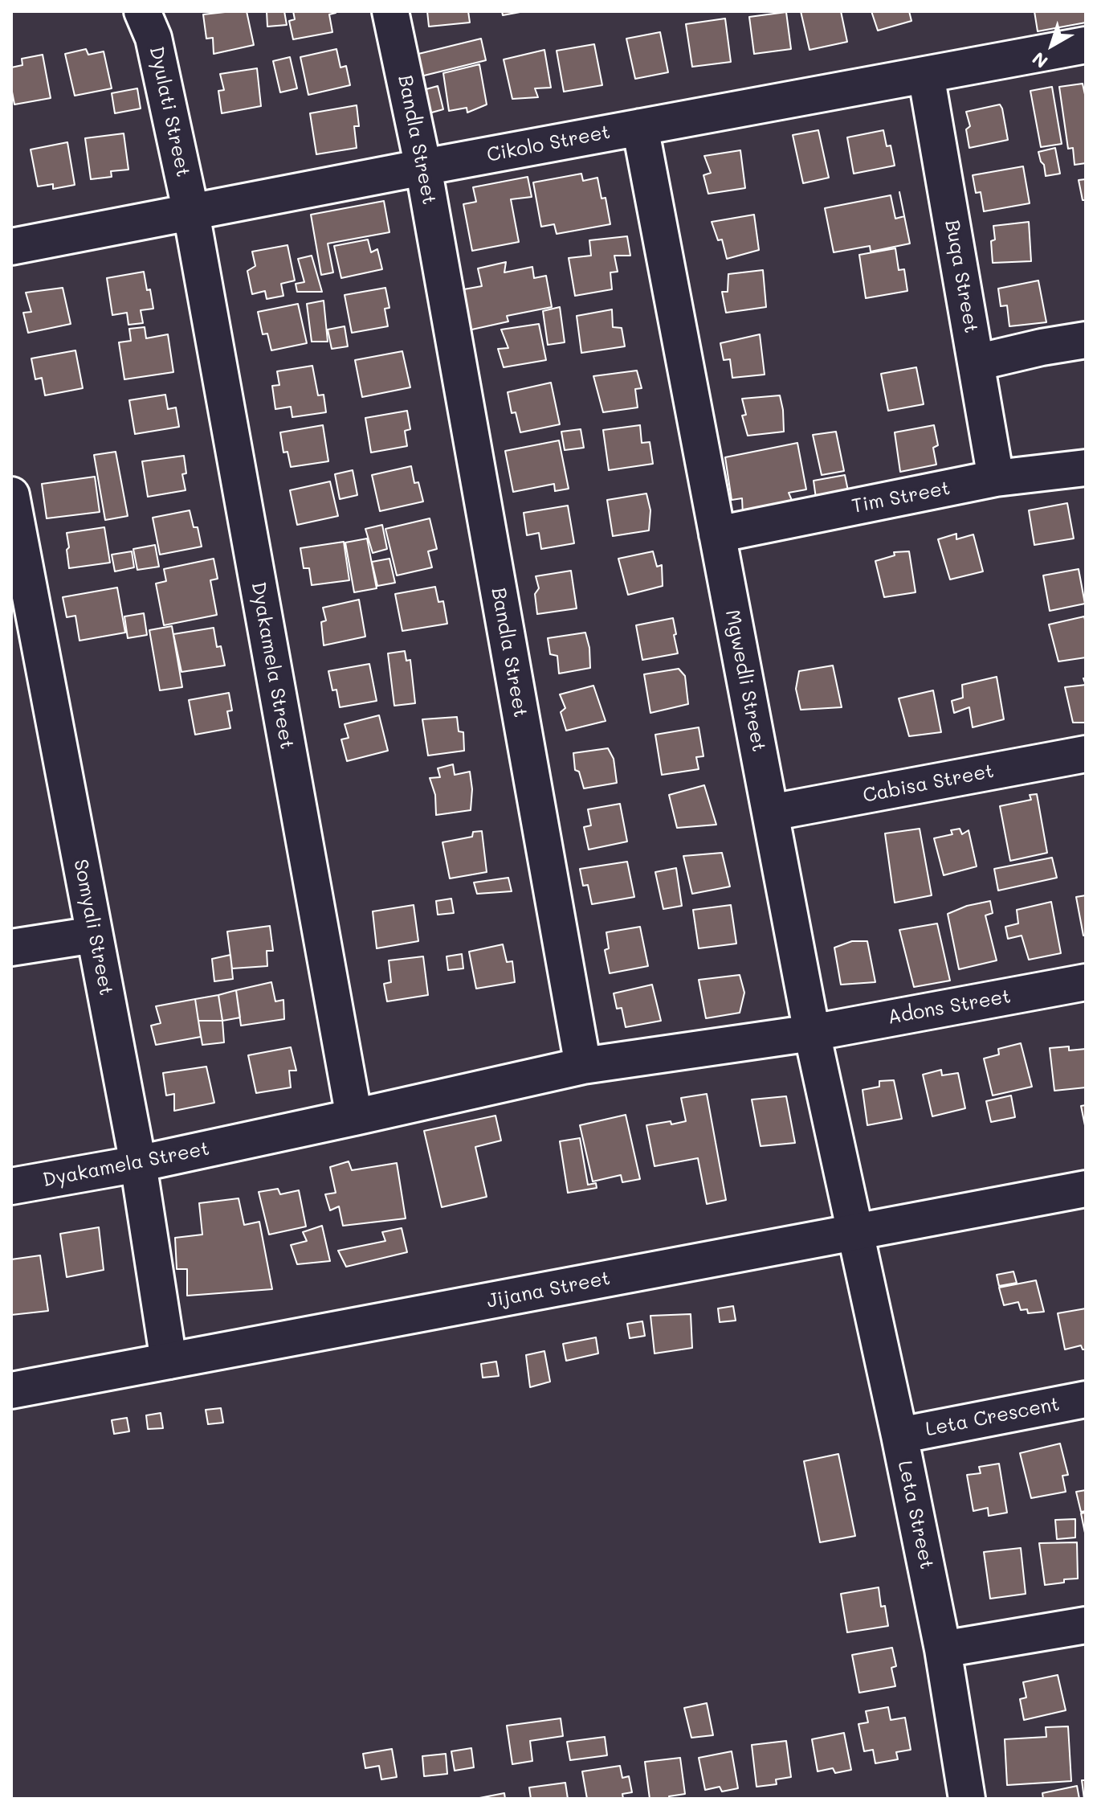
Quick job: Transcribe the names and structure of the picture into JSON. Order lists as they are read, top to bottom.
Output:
{
  "streets": {
    "street": [
      "Dyulati Street",
      "Bandla Street",
      "Cikolo Street",
      "Buqa Street",
      "Tim Street",
      "Dyakamela Street",
      "Mgwedli Street",
      "Cabisa Street",
      "Somyali Street",
      "Adons Street",
      "Jijana Street",
      "Leta Crescent",
      "Leta Street"
    ]
  },
  "crossings": [
    ["Dyulati Street", "Cikolo Street"],
    ["Dyulati Street", "Dyakamela Street"],
    ["Bandla Street", "Cikolo Street"],
    ["Bandla Street", "Dyakamela Street"],
    ["Cikolo Street", "Buqa Street"],
    ["Cikolo Street", "Dyakamela Street"],
    ["Cikolo Street", "Mgwedli Street"],
    ["Buqa Street", "Tim Street"],
    ["Tim Street", "Mgwedli Street"],
    ["Dyakamela Street", "Somyali Street"],
    ["Mgwedli Street", "Cabisa Street"],
    ["Mgwedli Street", "Adons Street"],
    ["Mgwedli Street", "Jijana Street"],
    ["Mgwedli Street", "Leta Street"],
    ["Somyali Street", "Jijana Street"],
    ["Jijana Street", "Leta Street"],
    ["Leta Crescent", "Leta Street"]
  ],
  "north": "bottom left"
}
